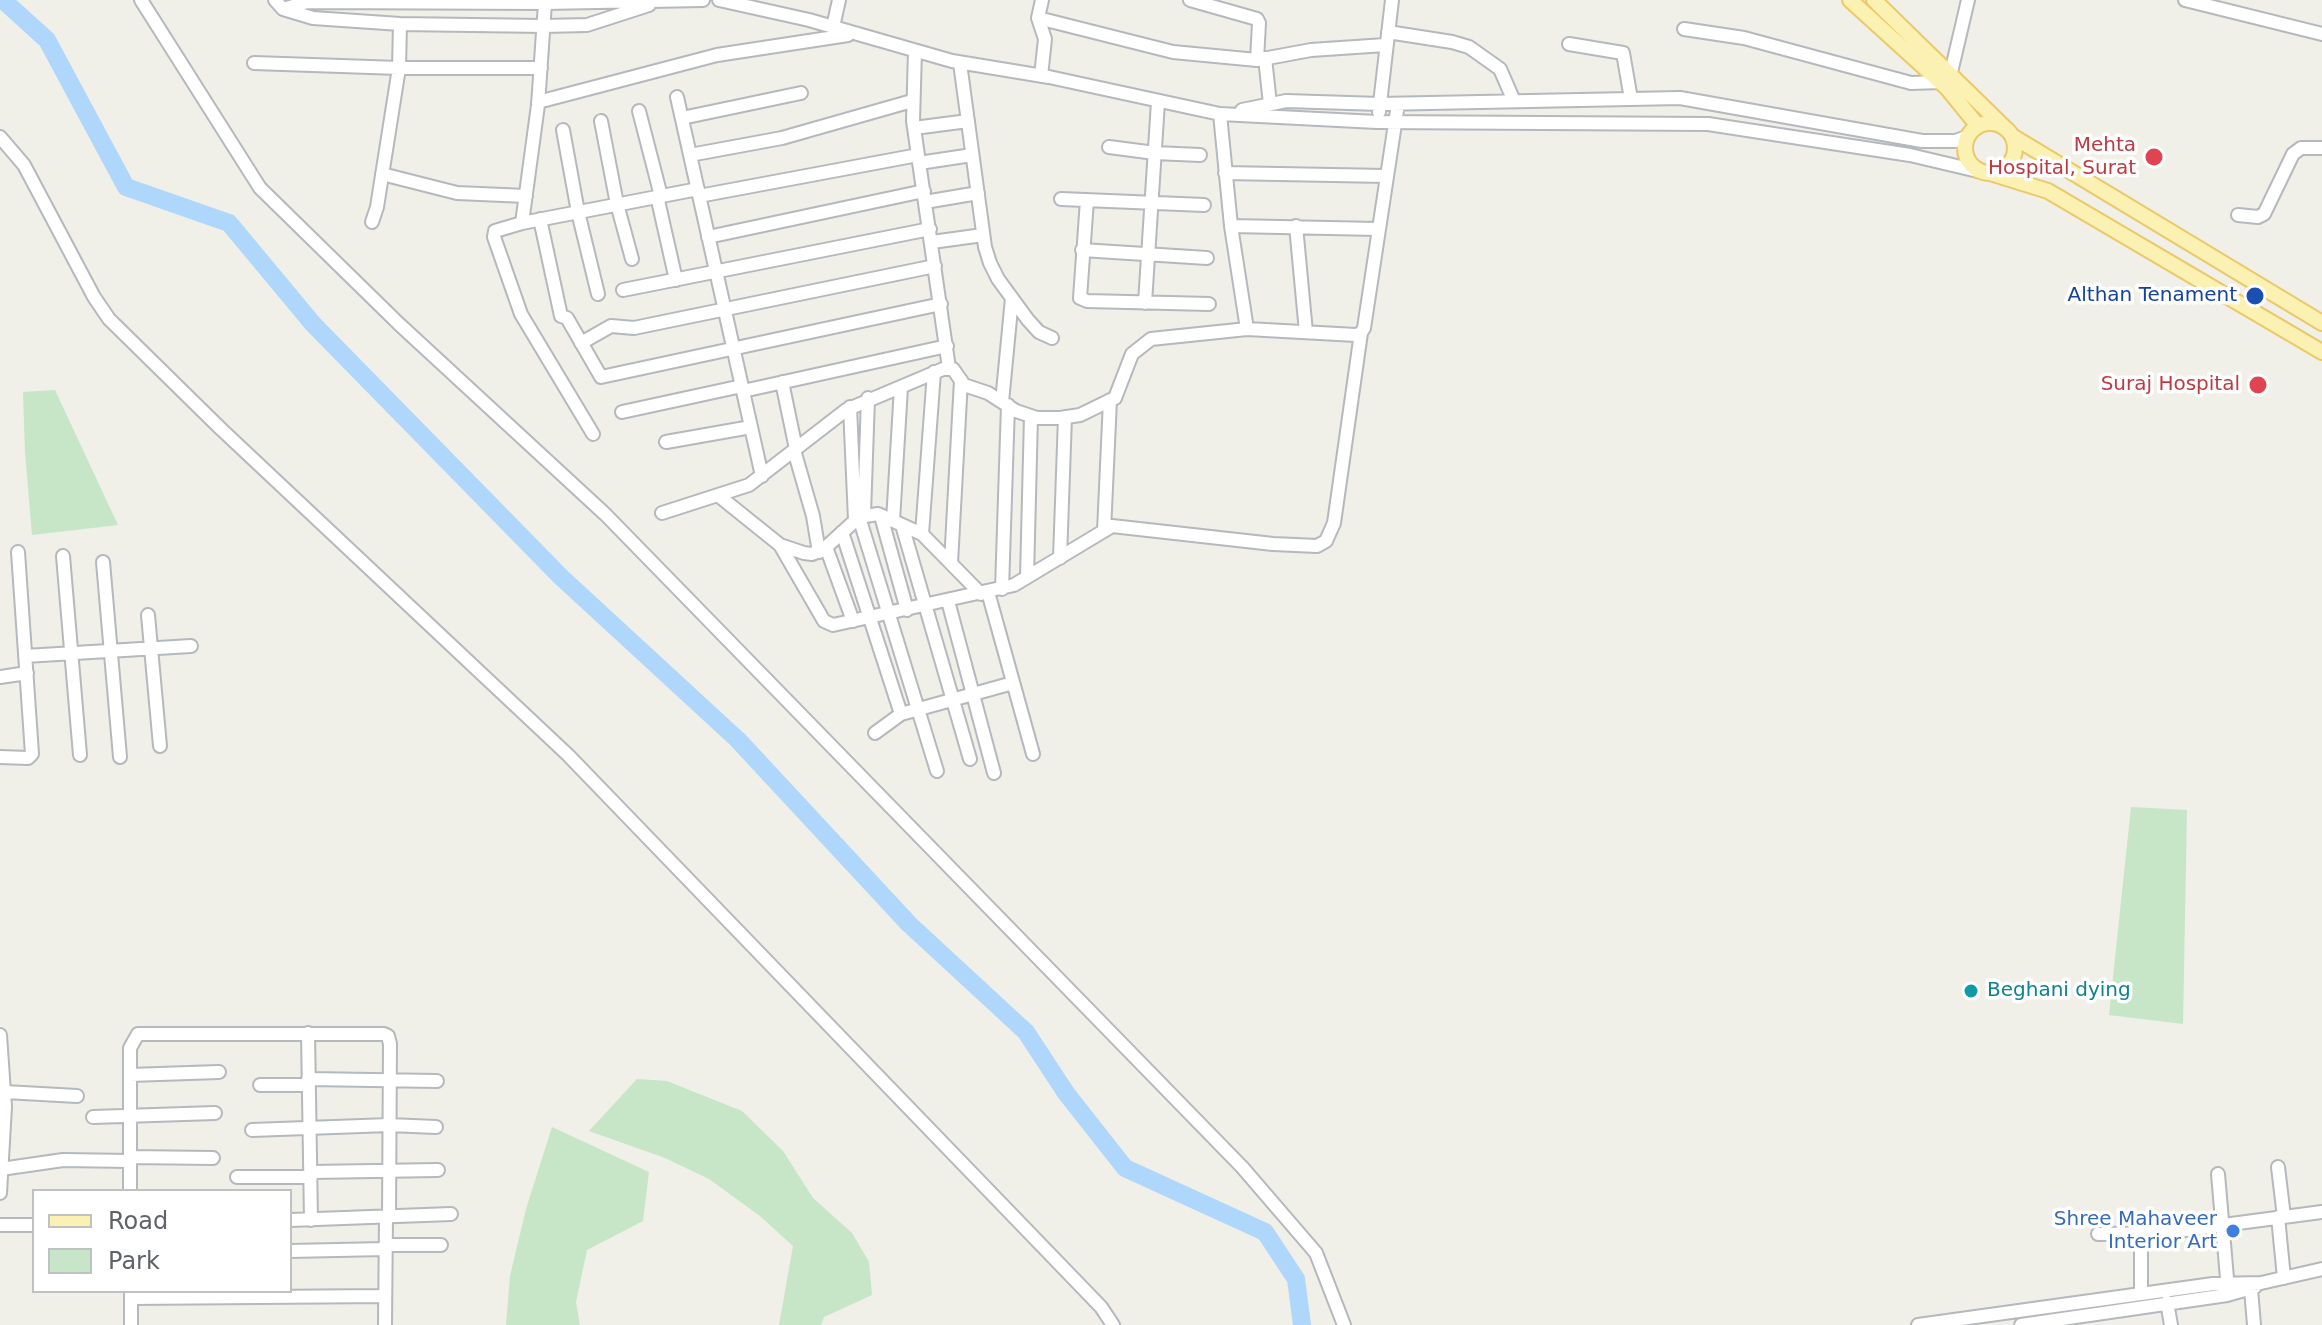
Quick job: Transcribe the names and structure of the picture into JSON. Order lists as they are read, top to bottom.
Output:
{
  "places": [
    "Mehta Hospital, Surat",
    "Althan Tenament",
    "Suraj Hospital",
    "Beghani dying",
    "Shree Mahaveer Interior Art"
  ],
  "legend": ["Road", "Park"]
}
